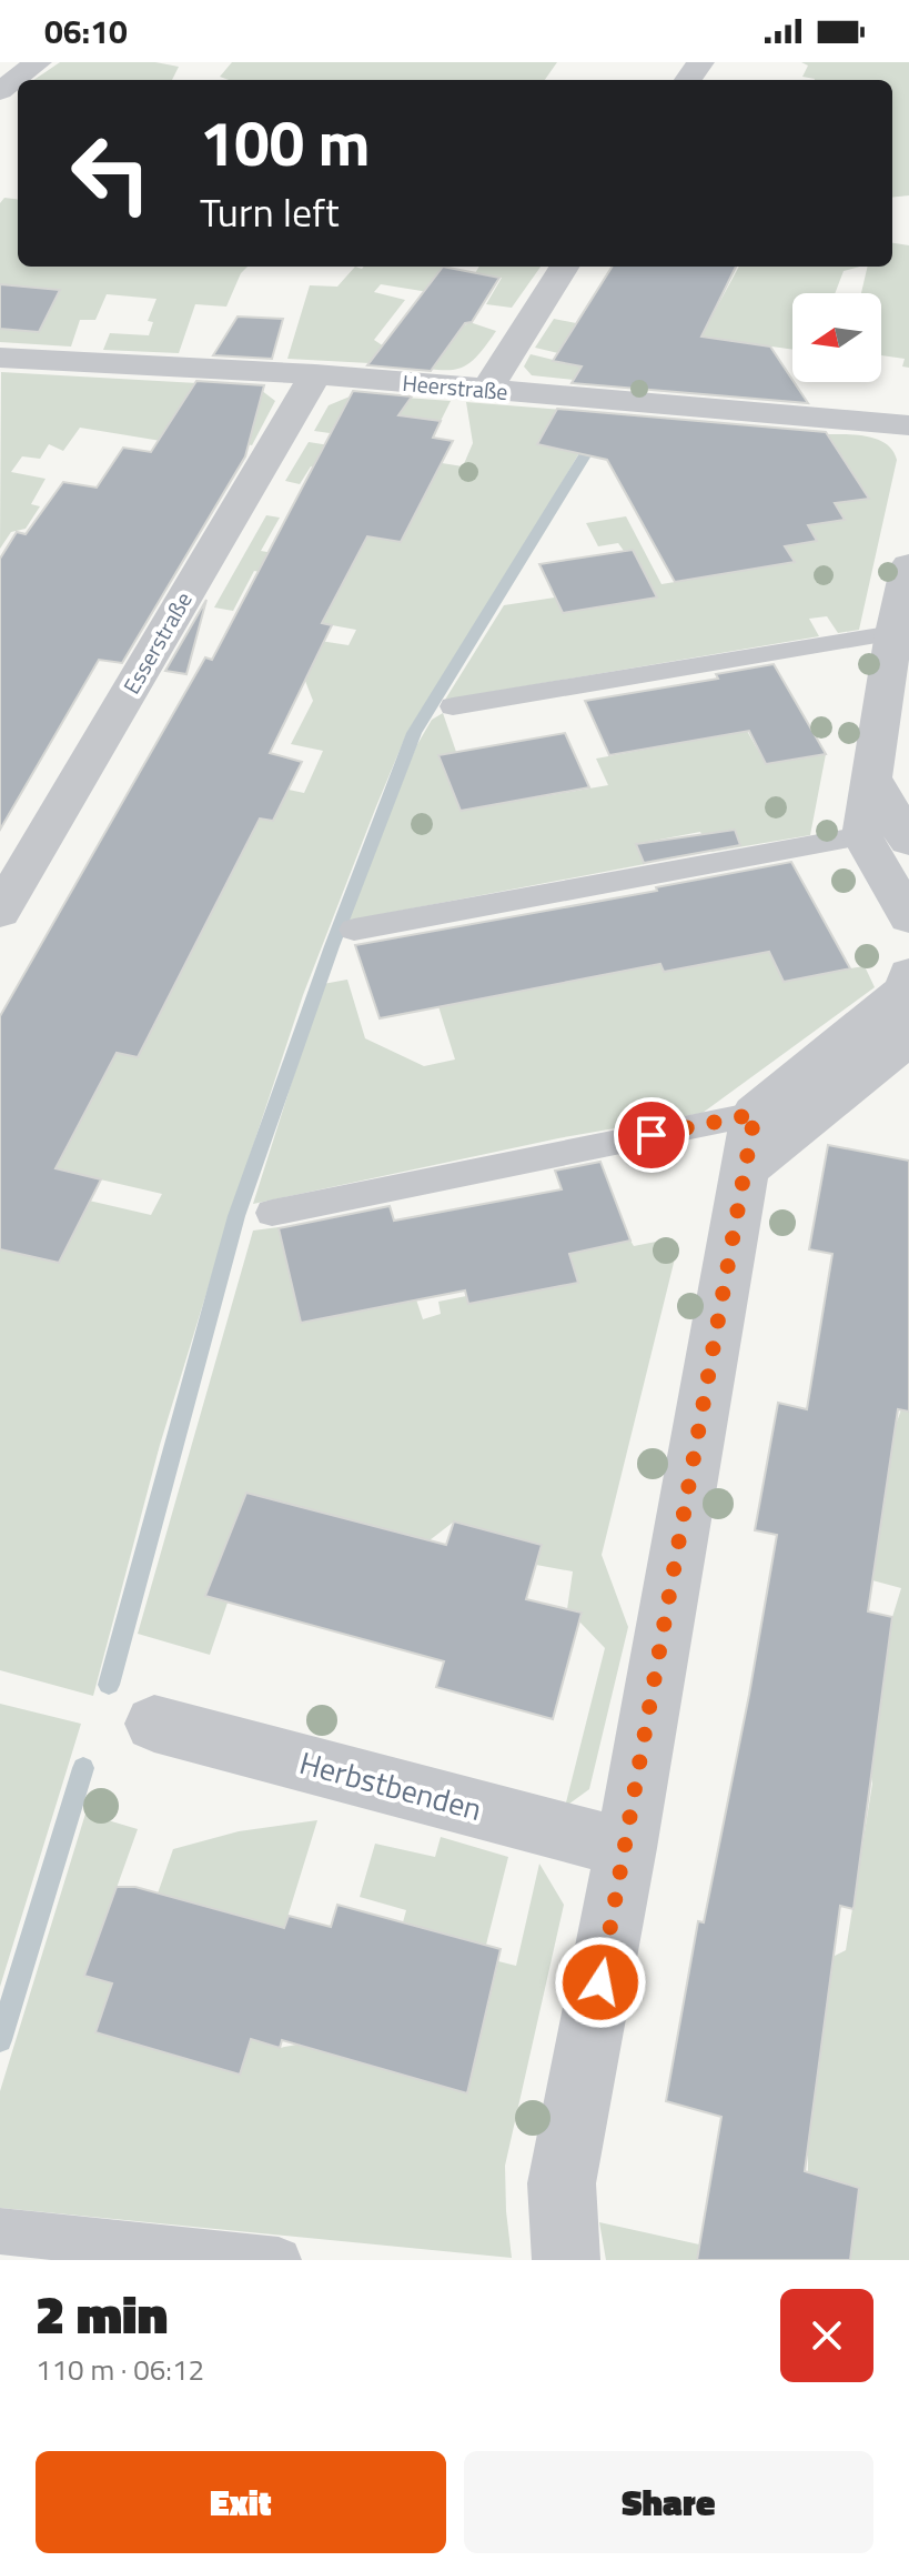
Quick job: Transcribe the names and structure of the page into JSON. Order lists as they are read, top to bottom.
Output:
{
  "streets": {
    "street": ["Heerstraße", "Esserstraße", "Herbstbenden"]
  },
  "crossings": [
    ["Heerstraße", "Esserstraße"]
  ],
  "north": "left",
  "page": {
    "status": "06:10",
    "turn": ["100 m", "Turn left"],
    "heading": ["2 min", "110 m · 06:12"],
    "buttons": ["Exit", "Share"]
  }
}
